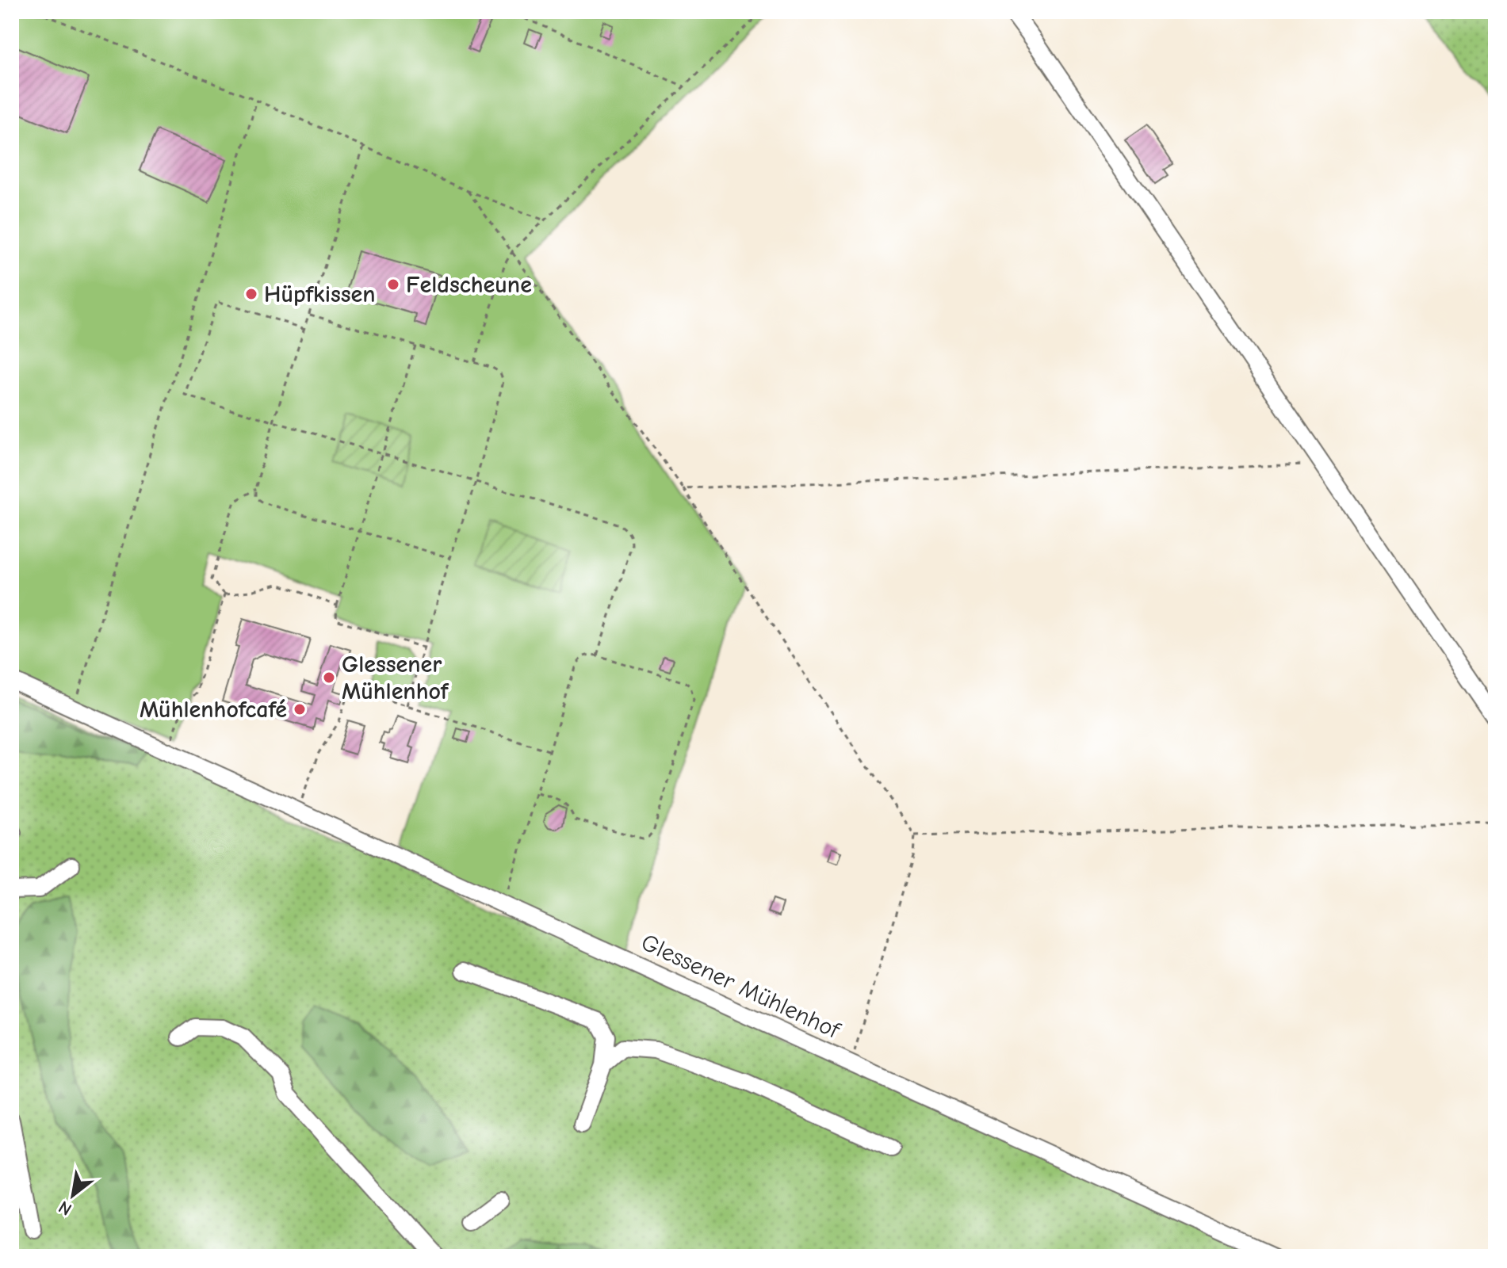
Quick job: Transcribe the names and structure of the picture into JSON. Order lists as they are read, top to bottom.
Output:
{
  "streets": {
    "street": ["Glessener Mühlenhof"]
  },
  "places": [
    "Feldscheune",
    "Hüpfkissen",
    "Glessener Mühlenhof",
    "Mühlenhofcafé"
  ],
  "north": "bottom left"
}
